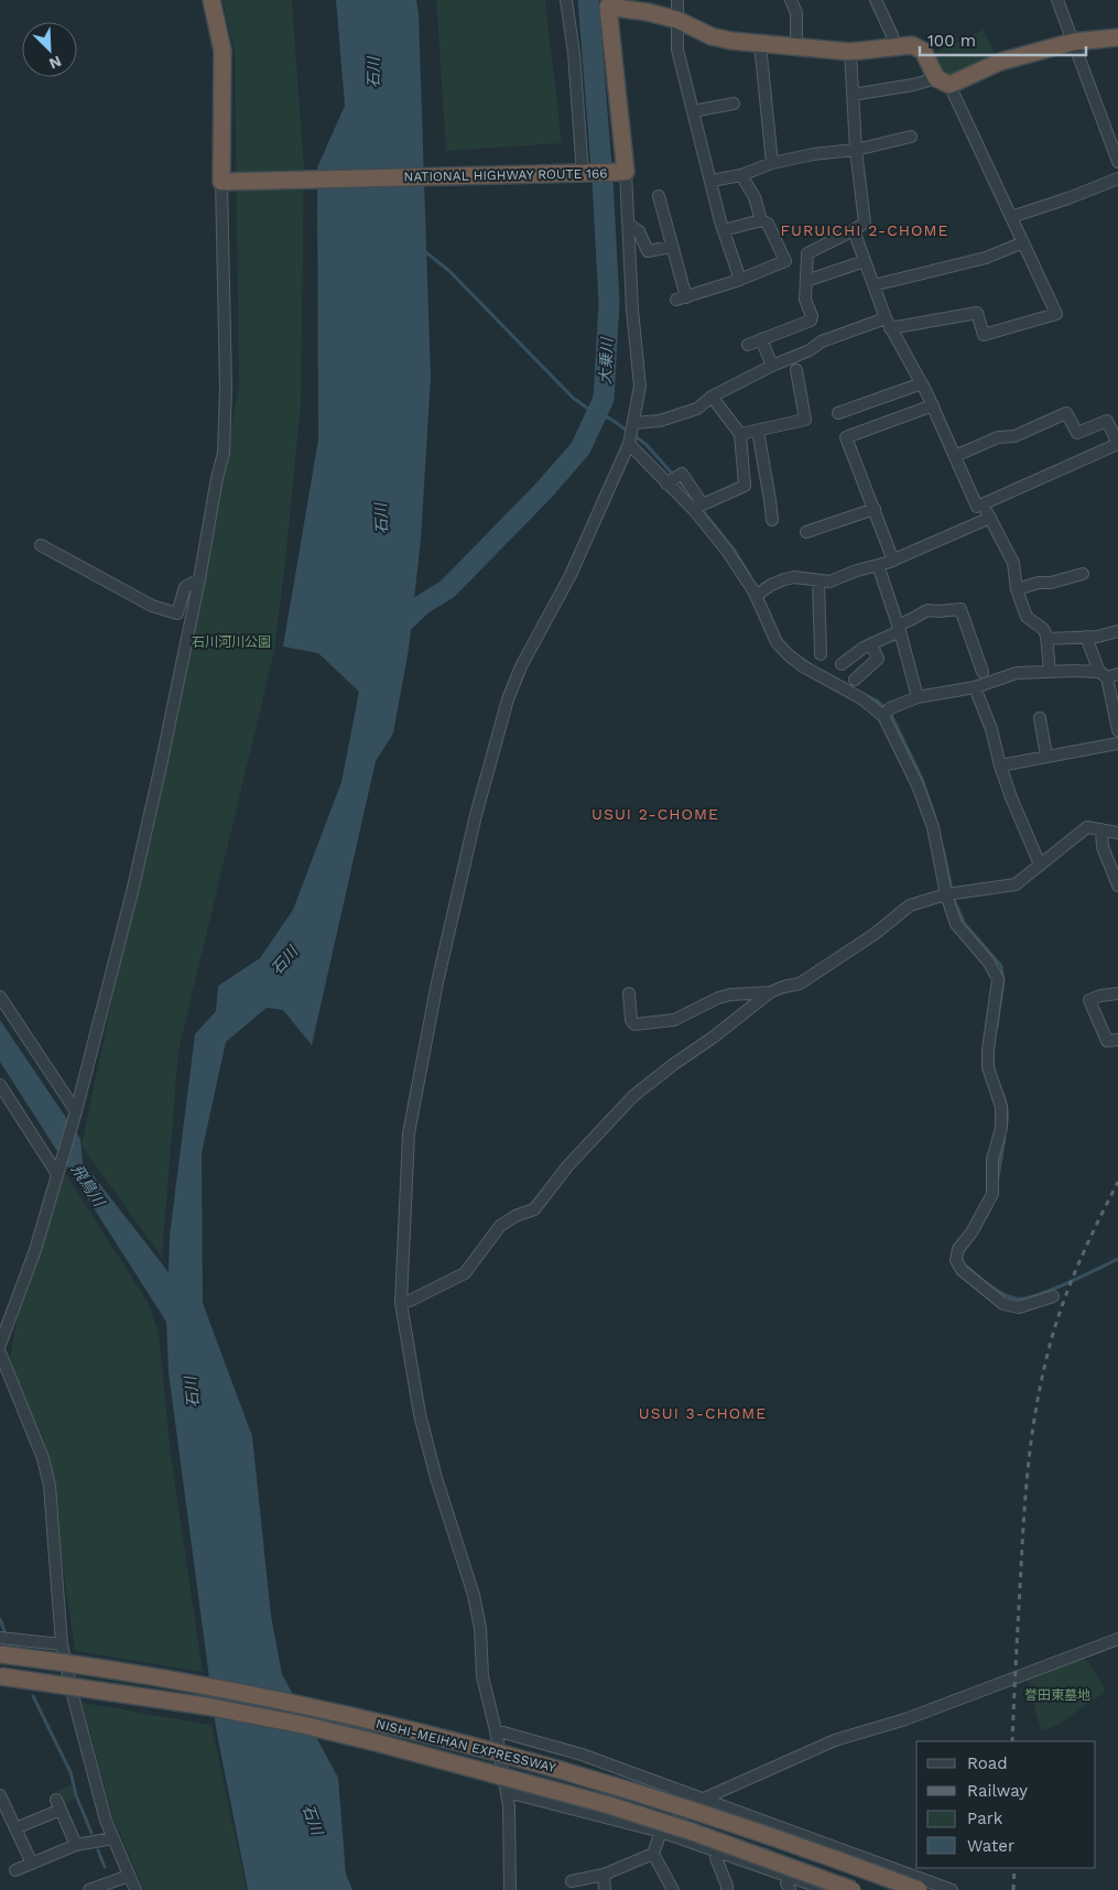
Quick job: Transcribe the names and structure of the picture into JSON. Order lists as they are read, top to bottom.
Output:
{
  "streets": {
    "highway": ["NATIONAL HIGHWAY ROUTE 166", "NISHI-MEIHAN EXPRESSWAY"]
  },
  "districts": ["FURUICHI 2-CHOME", "USUI 2-CHOME", "USUI 3-CHOME"],
  "water": ["石川", "大乗川", "飛鳥川"],
  "parks": ["石川河川公園", "誉田東墓地"],
  "legend": [
    "Road",
    "Railway",
    "Park",
    "Water"
  ],
  "scale_bar": "100 m",
  "north": "bottom right"
}
